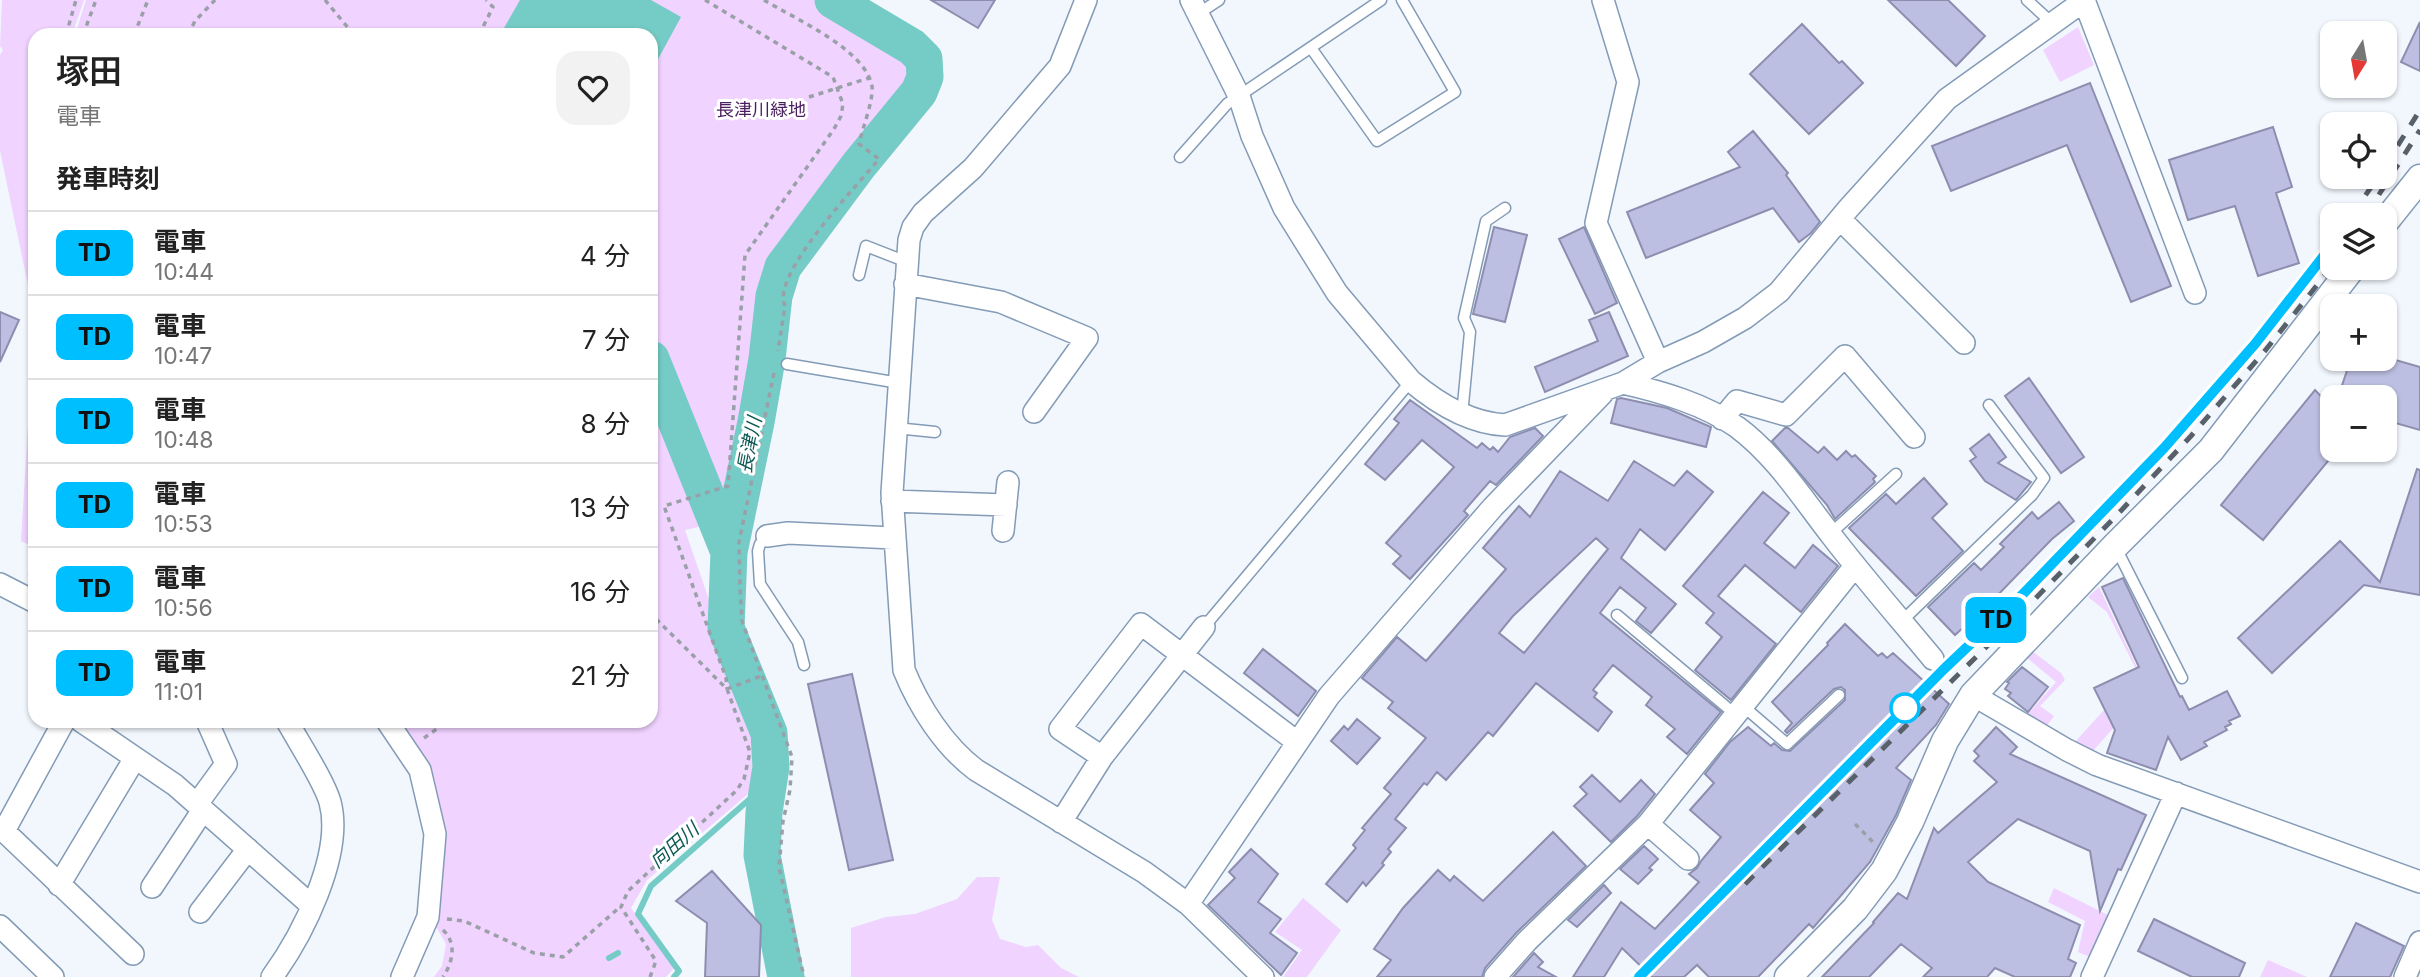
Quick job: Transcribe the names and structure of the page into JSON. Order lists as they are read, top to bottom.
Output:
{
  "water": ["長津川", "向田川"],
  "parks": ["長津川緑地"],
  "north": "bottom",
  "page": {
    "on_map": "TD",
    "map_buttons": ["+", "−"],
    "heading": [
      ["塚田", "電車"],
      "発車時刻"
    ],
    "list": [
      {
        "mark": "TD",
        "name": "電車",
        "note": "10:44",
        "value": "4 分"
      },
      {
        "mark": "TD",
        "name": "電車",
        "note": "10:47",
        "value": "7 分"
      },
      {
        "mark": "TD",
        "name": "電車",
        "note": "10:48",
        "value": "8 分"
      },
      {
        "mark": "TD",
        "name": "電車",
        "note": "10:53",
        "value": "13 分"
      },
      {
        "mark": "TD",
        "name": "電車",
        "note": "10:56",
        "value": "16 分"
      },
      {
        "mark": "TD",
        "name": "電車",
        "note": "11:01",
        "value": "21 分"
      }
    ]
  }
}
